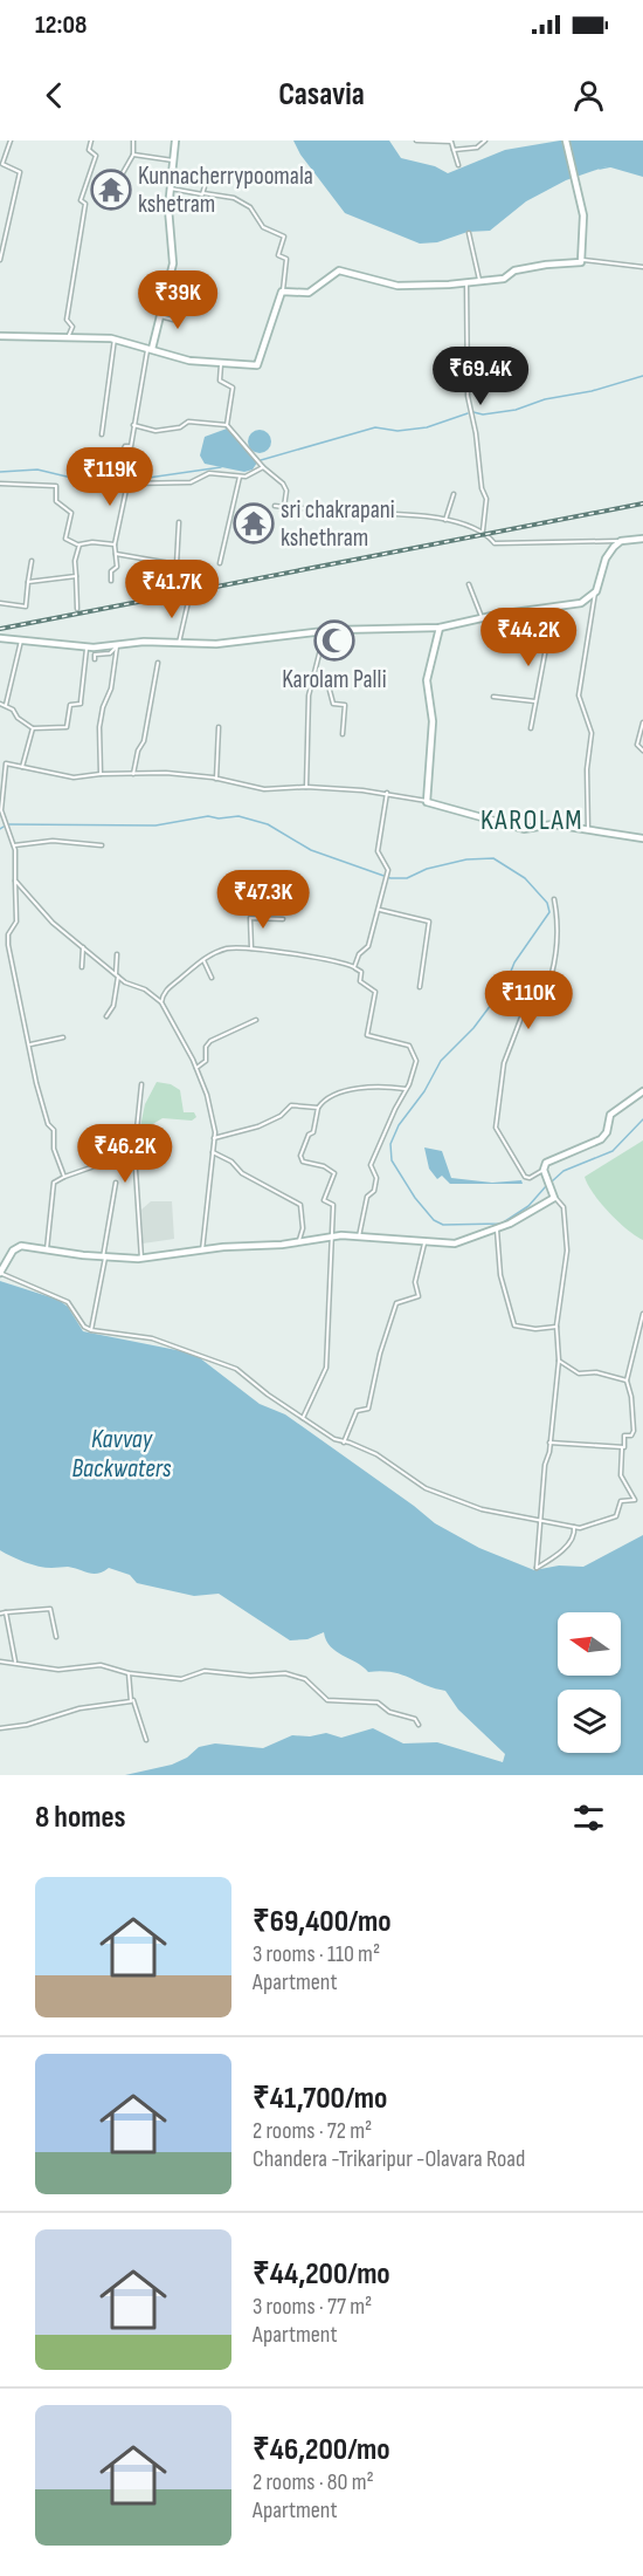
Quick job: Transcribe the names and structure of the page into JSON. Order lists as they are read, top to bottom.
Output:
{
  "districts": ["KAROLAM"],
  "water": ["Kavvay Backwaters"],
  "places": {
    "temple": ["Kunnacherrypoomala kshetram", "sri chakrapani kshethram"],
    "mosque": ["Karolam Palli"]
  },
  "north": "left",
  "page": {
    "status": "12:08",
    "header": "Casavia",
    "price": [
      "₹39K",
      "₹69.4K",
      "₹119K",
      "₹41.7K",
      "₹44.2K",
      "₹47.3K",
      "₹110K",
      "₹46.2K"
    ],
    "heading": "8 homes",
    "list": [
      {
        "name": "₹69,400/mo",
        "note": "3 rooms · 110 m² · Apartment"
      },
      {
        "name": "₹41,700/mo",
        "note": "2 rooms · 72 m² · Chandera -Trikaripur -Olavara Road"
      },
      {
        "name": "₹44,200/mo",
        "note": "3 rooms · 77 m² · Apartment"
      },
      {
        "name": "₹46,200/mo",
        "note": "2 rooms · 80 m² · Apartment"
      }
    ]
  }
}
